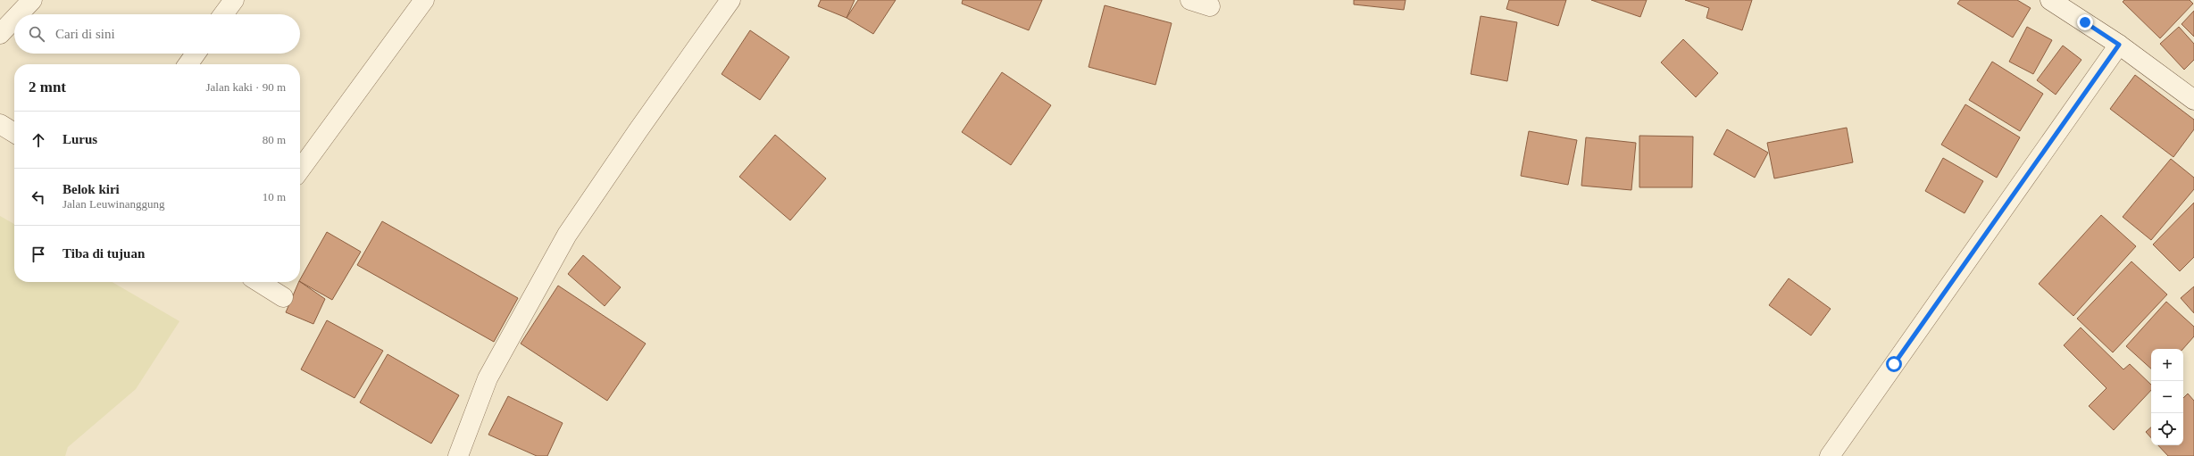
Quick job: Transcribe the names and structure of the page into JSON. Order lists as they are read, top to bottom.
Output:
{
  "page": {
    "search": "Cari di sini",
    "heading": ["2 mnt", "Jalan kaki · 90 m"],
    "list": [
      ["Lurus", "80 m"],
      ["Belok kiri", "Jalan Leuwinanggung", "10 m"],
      "Tiba di tujuan"
    ],
    "map_buttons": ["+", "−"]
  }
}
